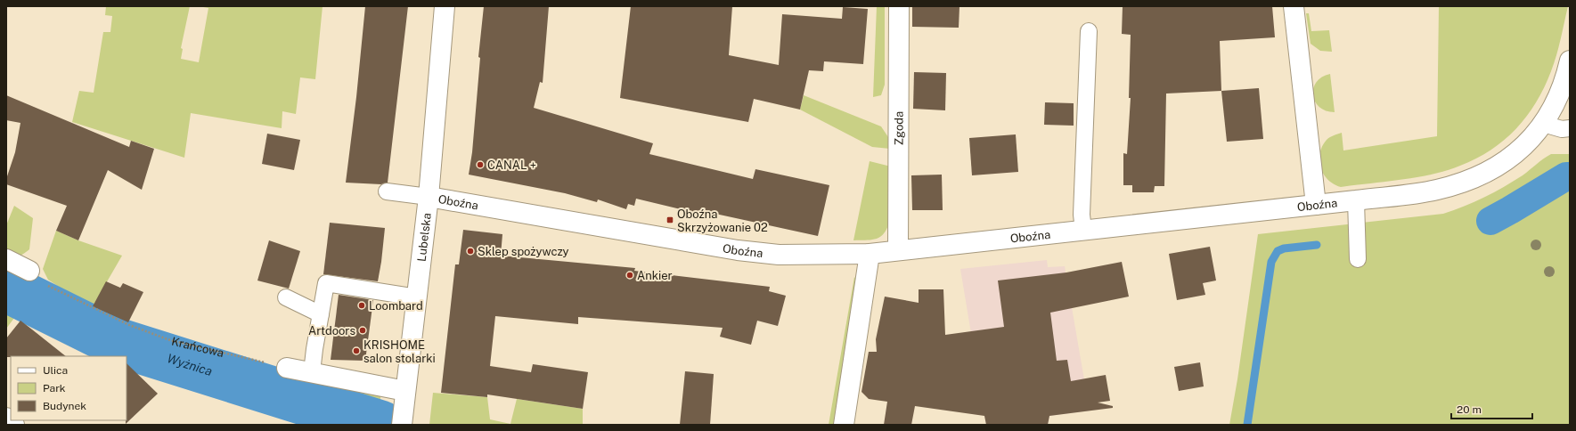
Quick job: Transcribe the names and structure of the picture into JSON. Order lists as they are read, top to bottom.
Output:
{
  "streets": {
    "street": ["Zgoda", "Oboźna", "Lubelska"],
    "path": ["Krańcowa"]
  },
  "crossings": [
    ["Zgoda", "Oboźna"],
    ["Oboźna", "Lubelska"]
  ],
  "water": ["Wyżnica"],
  "places": {
    "other": [
      "CANAL +",
      "Sklep spożywczy",
      "Ankier",
      "Loombard",
      "Artdoors",
      "KRISHOME salon stolarki"
    ],
    "transit": ["Oboźna Skrzyżowanie 02"]
  },
  "legend": ["Ulica", "Park", "Budynek"],
  "scale_bar": "20 m"
}
